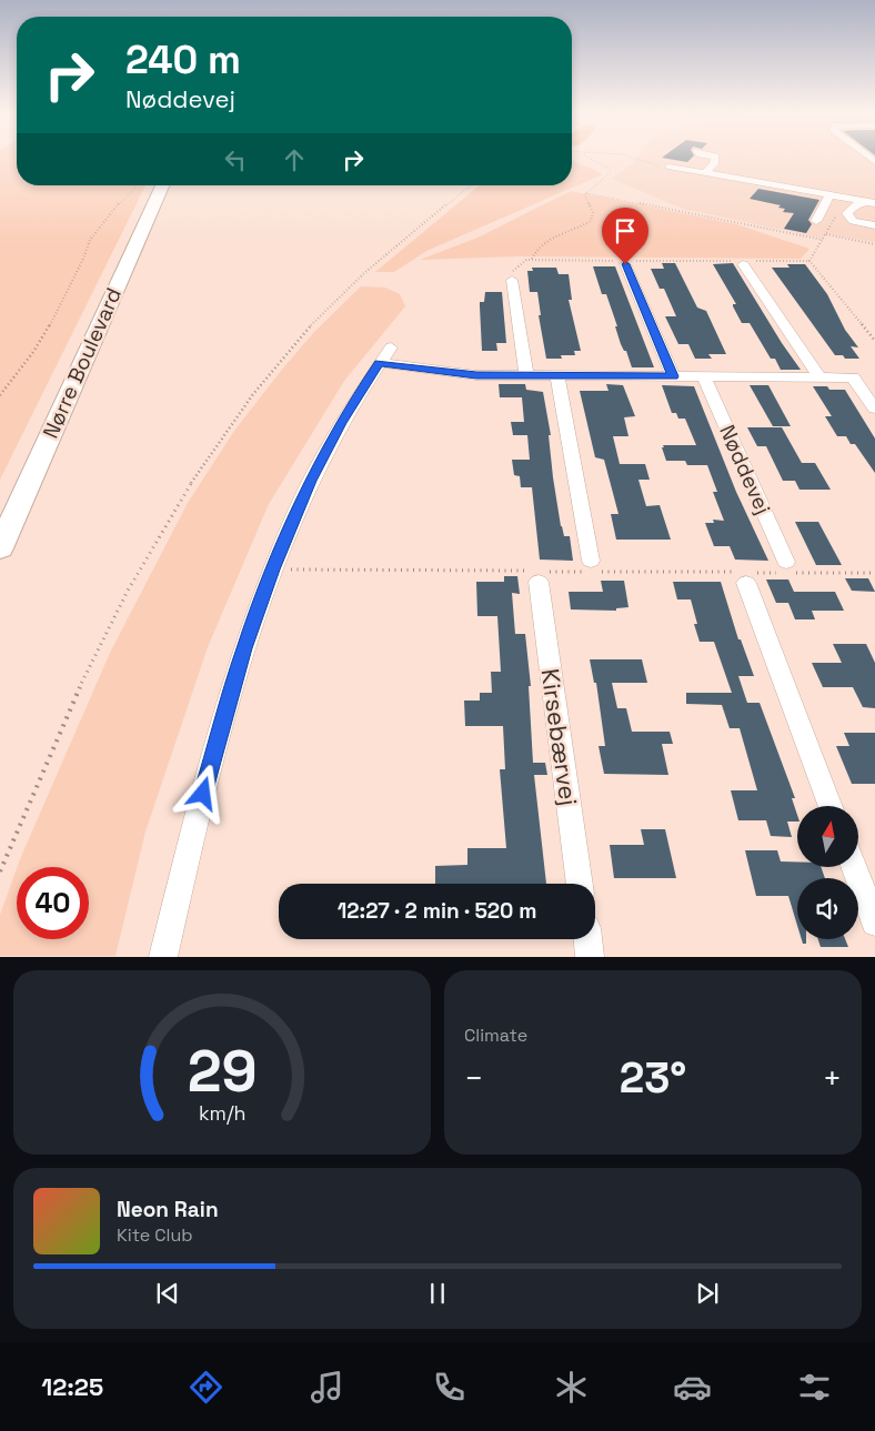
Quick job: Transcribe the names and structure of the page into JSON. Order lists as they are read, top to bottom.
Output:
{
  "streets": {
    "highway": ["Nørre Boulevard"],
    "street": ["Nøddevej", "Kirsebærvej"]
  },
  "north": "top",
  "page": {
    "turn": ["240 m", "Nøddevej"],
    "limit": "40",
    "trip": "12:27 · 2 min · 520 m",
    "tile": "Climate",
    "heat": ["−", "23°", "+"],
    "song": ["Neon Rain", "Kite Club"],
    "tabs": "12:25",
    "gauge": ["29", "km/h"]
  }
}
